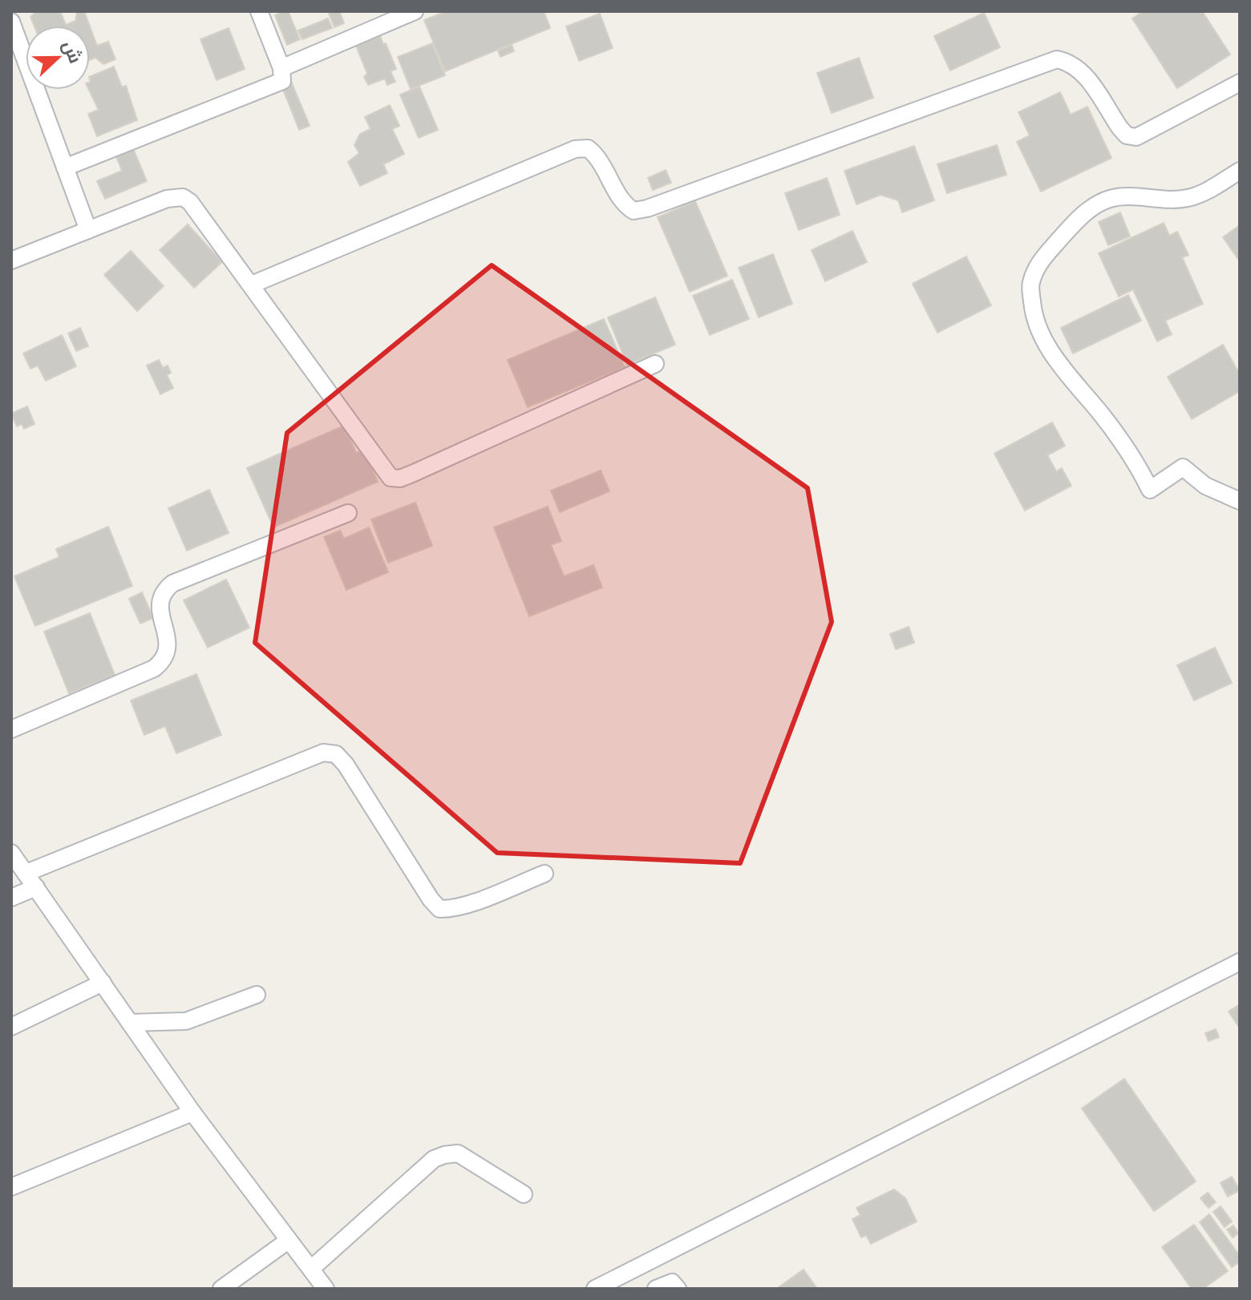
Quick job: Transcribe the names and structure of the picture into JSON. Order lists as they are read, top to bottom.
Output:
{
  "north": "right"
}
